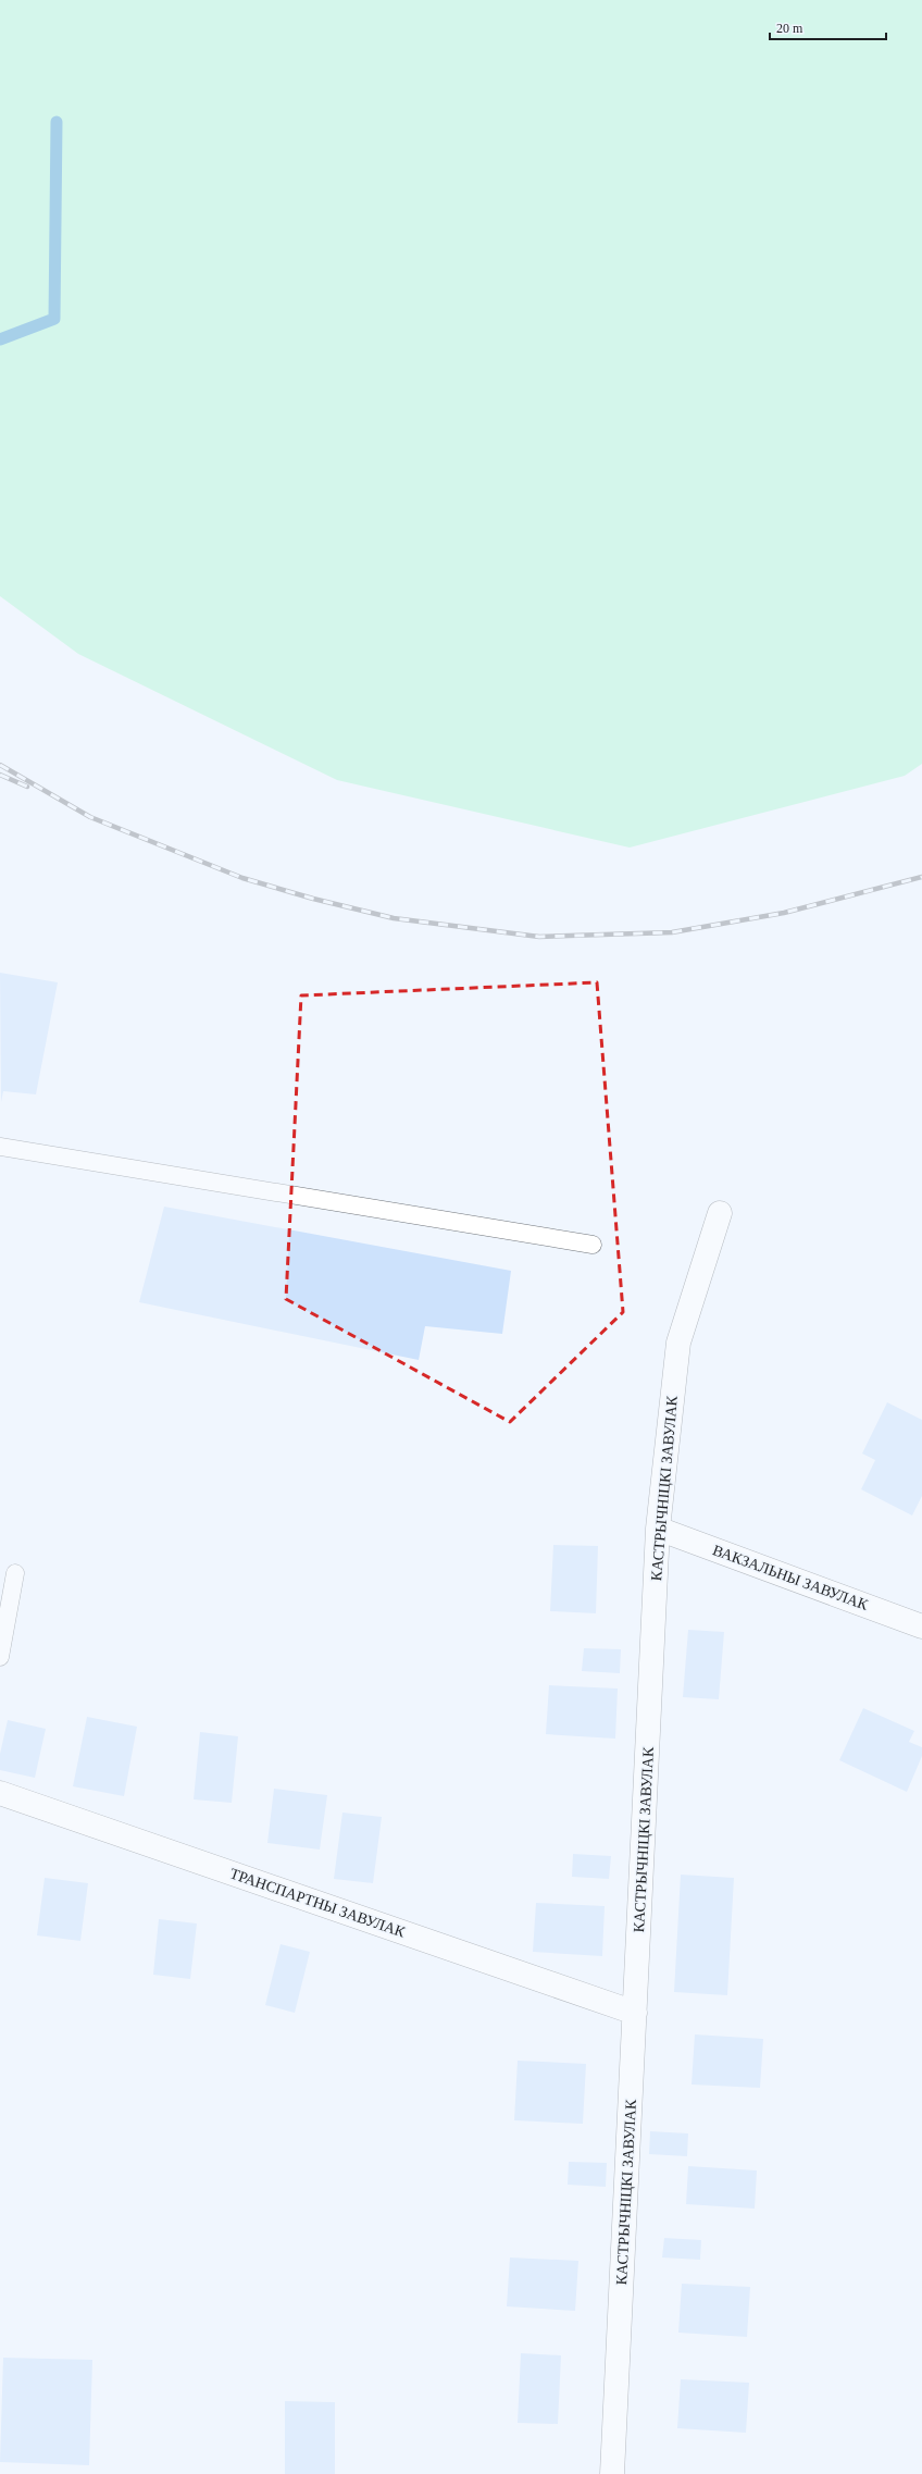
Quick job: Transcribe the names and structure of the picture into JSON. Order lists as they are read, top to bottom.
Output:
{
  "streets": {
    "street": ["КАСТРЫЧНІЦКІ ЗАВУЛАК", "ВАКЗАЛЬНЫ ЗАВУЛАК", "ТРАНСПАРТНЫ ЗАВУЛАК"]
  },
  "crossings": [
    ["КАСТРЫЧНІЦКІ ЗАВУЛАК", "ВАКЗАЛЬНЫ ЗАВУЛАК"],
    ["КАСТРЫЧНІЦКІ ЗАВУЛАК", "ТРАНСПАРТНЫ ЗАВУЛАК"]
  ],
  "scale_bar": "20 m"
}
